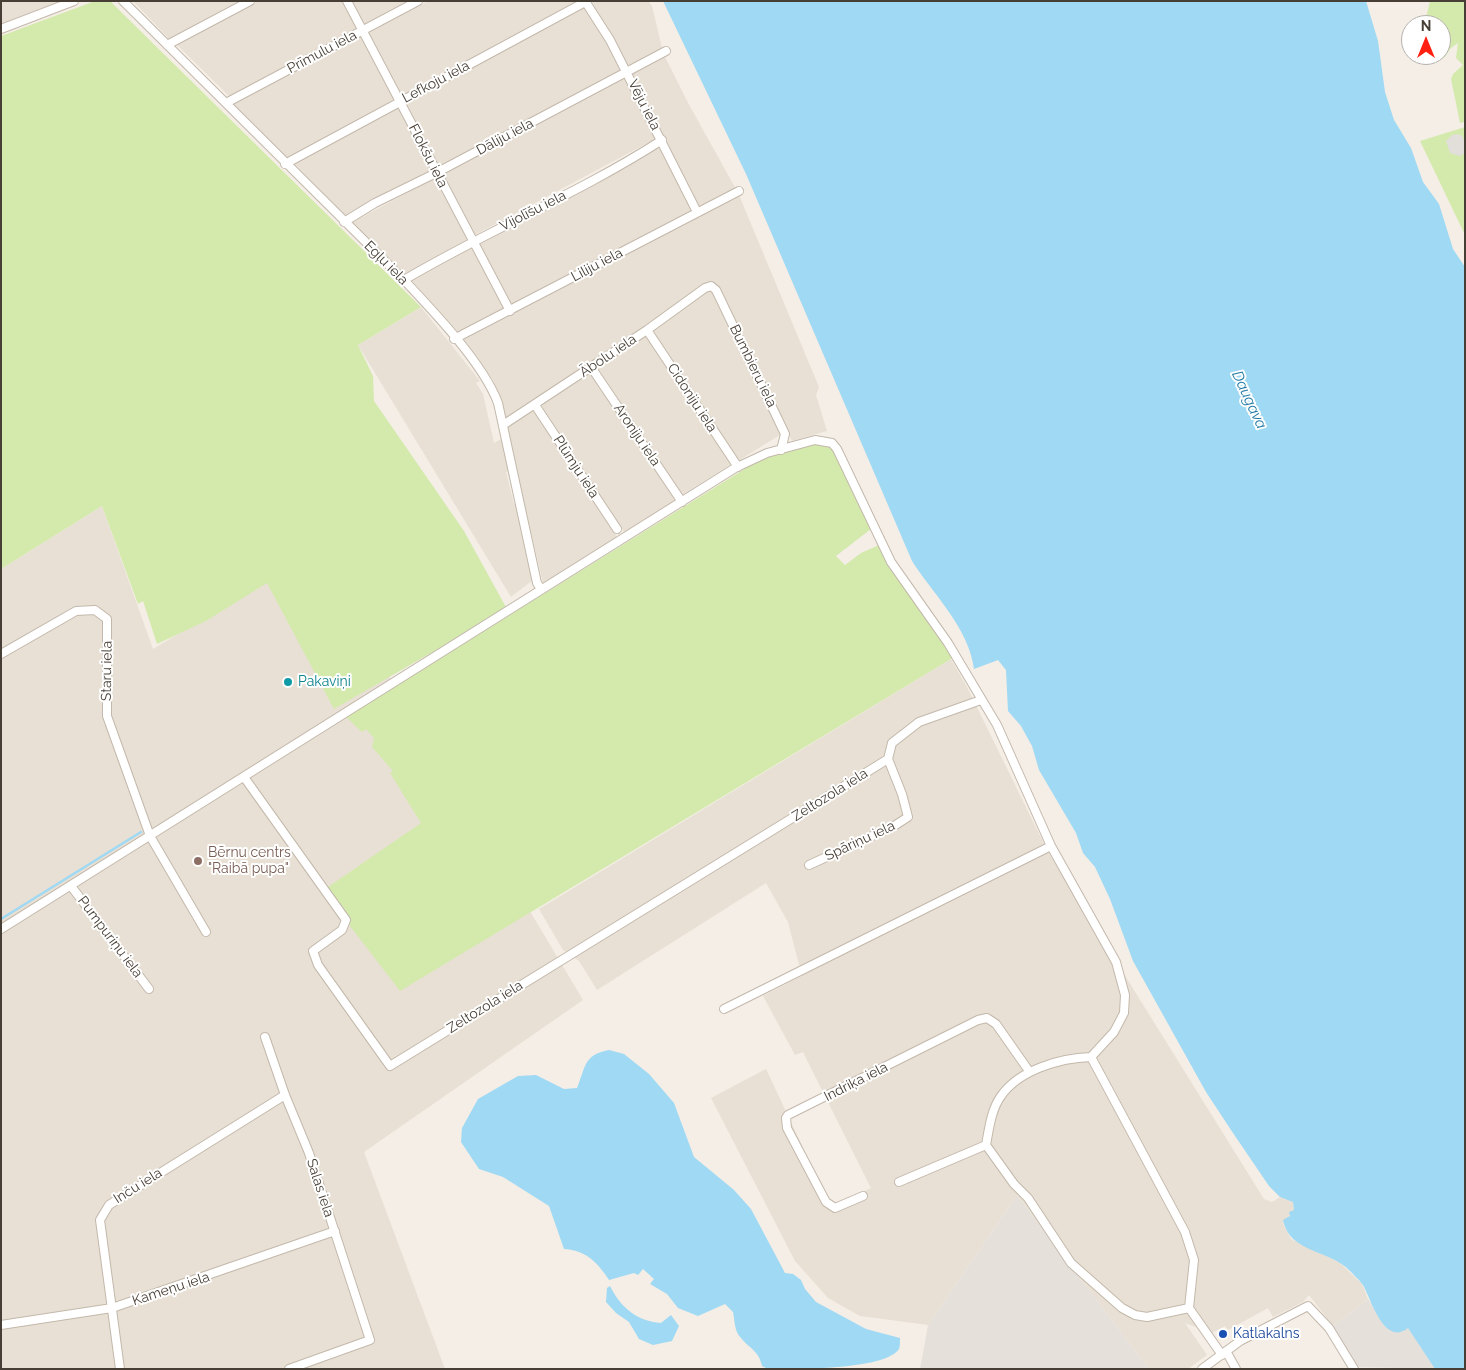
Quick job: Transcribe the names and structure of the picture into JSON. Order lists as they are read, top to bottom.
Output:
{
  "streets": {
    "street": [
      "Prīmulu iela",
      "Lefkoju iela",
      "Vēju iela",
      "Dāliju iela",
      "Flokšu iela",
      "Vijolīšu iela",
      "Egļu iela",
      "Liliju iela",
      "Ābolu iela",
      "Bumbieru iela",
      "Cidoniju iela",
      "Aroniju iela",
      "Plūmju iela",
      "Staru iela",
      "Zeltozola iela",
      "Spāriņu iela",
      "Pumpuriņu iela",
      "Indriķa iela",
      "Inču iela",
      "Salas iela",
      "Kameņu iela"
    ]
  },
  "crossings": [
    ["Prīmulu iela", "Flokšu iela"],
    ["Prīmulu iela", "Egļu iela"],
    ["Lefkoju iela", "Vēju iela"],
    ["Lefkoju iela", "Flokšu iela"],
    ["Lefkoju iela", "Egļu iela"],
    ["Vēju iela", "Dāliju iela"],
    ["Vēju iela", "Vijolīšu iela"],
    ["Vēju iela", "Liliju iela"],
    ["Dāliju iela", "Flokšu iela"],
    ["Dāliju iela", "Egļu iela"],
    ["Flokšu iela", "Vijolīšu iela"],
    ["Flokšu iela", "Liliju iela"],
    ["Vijolīšu iela", "Egļu iela"],
    ["Egļu iela", "Liliju iela"],
    ["Egļu iela", "Ābolu iela"],
    ["Ābolu iela", "Bumbieru iela"],
    ["Ābolu iela", "Cidoniju iela"],
    ["Ābolu iela", "Aroniju iela"],
    ["Ābolu iela", "Plūmju iela"],
    ["Zeltozola iela", "Spāriņu iela"],
    ["Inču iela", "Salas iela"],
    ["Inču iela", "Kameņu iela"],
    ["Salas iela", "Kameņu iela"]
  ],
  "water": ["Daugava"],
  "places": ["Pakaviņi", "Bērnu centrs \"Raibā pupa\"", "Katlakalns"],
  "north": "top"
}
